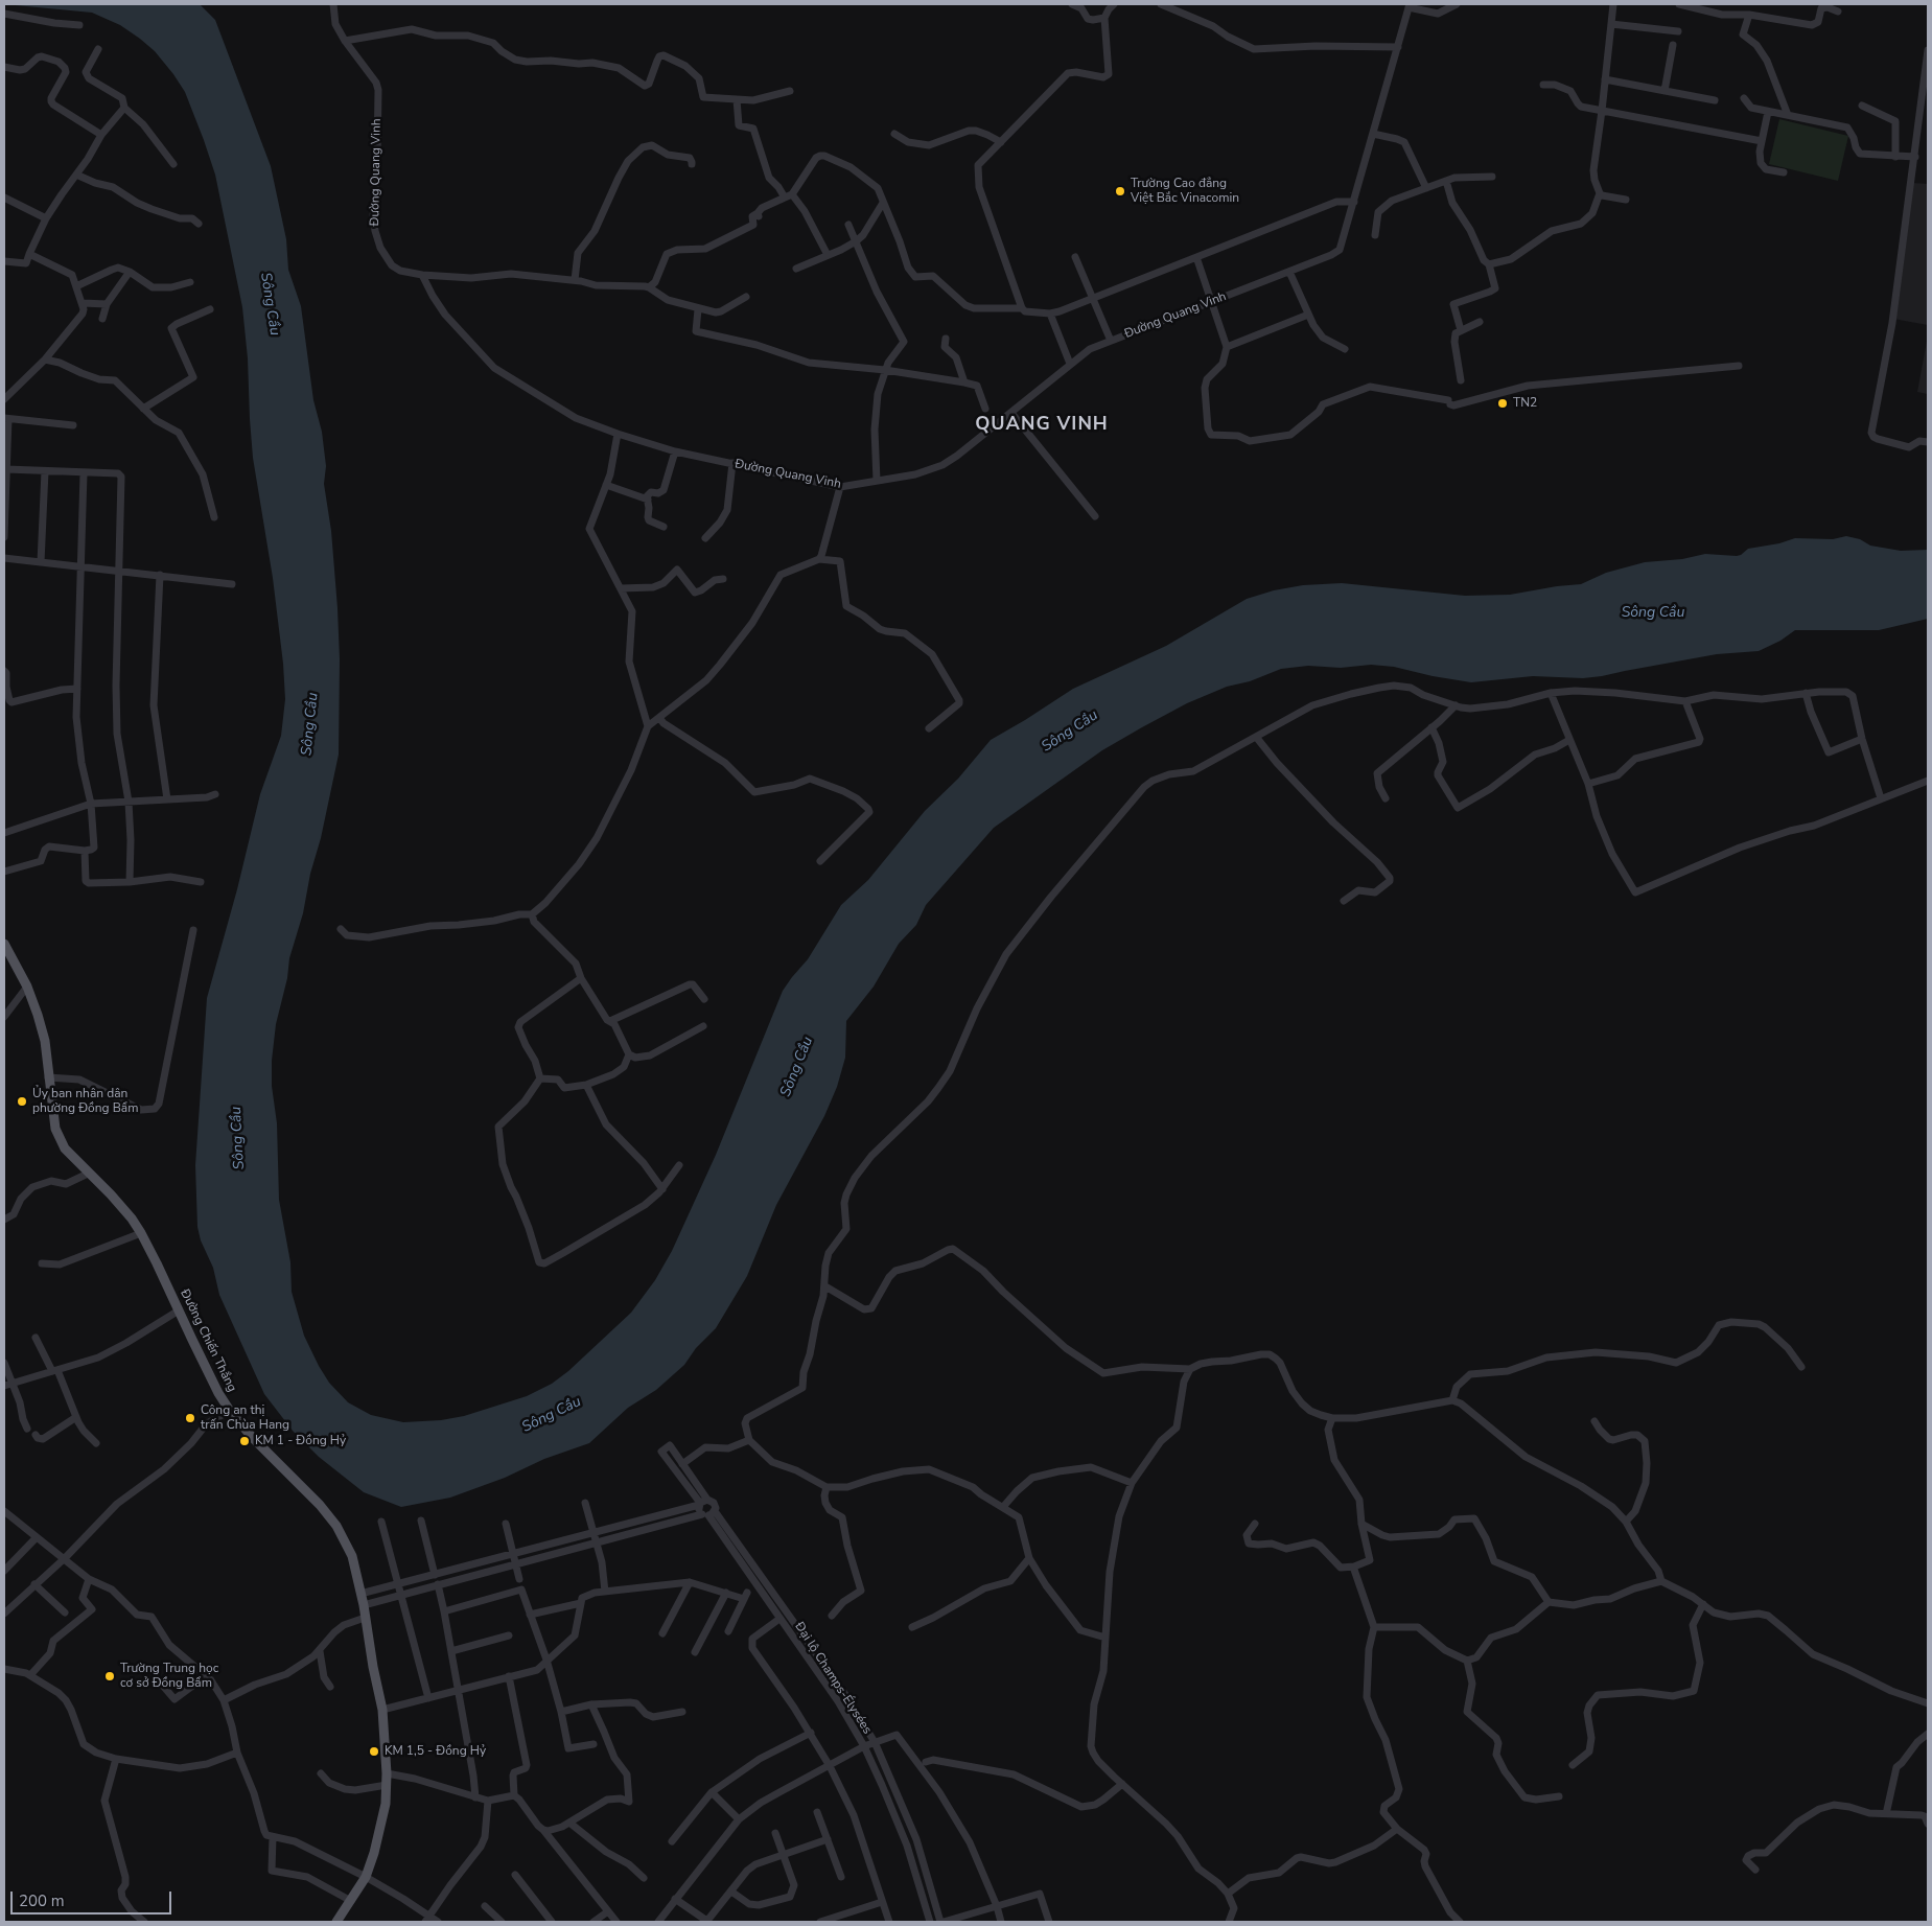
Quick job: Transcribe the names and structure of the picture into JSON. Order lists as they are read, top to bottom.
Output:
{
  "streets": {
    "main road": ["Đường Chiến Thắng"],
    "street": ["Đường Quang Vinh", "Đại lộ Champs-Élysées"]
  },
  "districts": ["QUANG VINH"],
  "water": ["Sông Cầu"],
  "places": [
    "Trường Cao đẳng Việt Bắc Vinacomin",
    "TN2",
    "Ủy ban nhân dân phường Đồng Bẩm",
    "Công an thị trấn Chùa Hang",
    "KM 1 - Đồng Hỷ",
    "Trường Trung học cơ sở Đồng Bẩm",
    "KM 1,5 - Đồng Hỷ"
  ],
  "scale_bar": "200 m"
}
